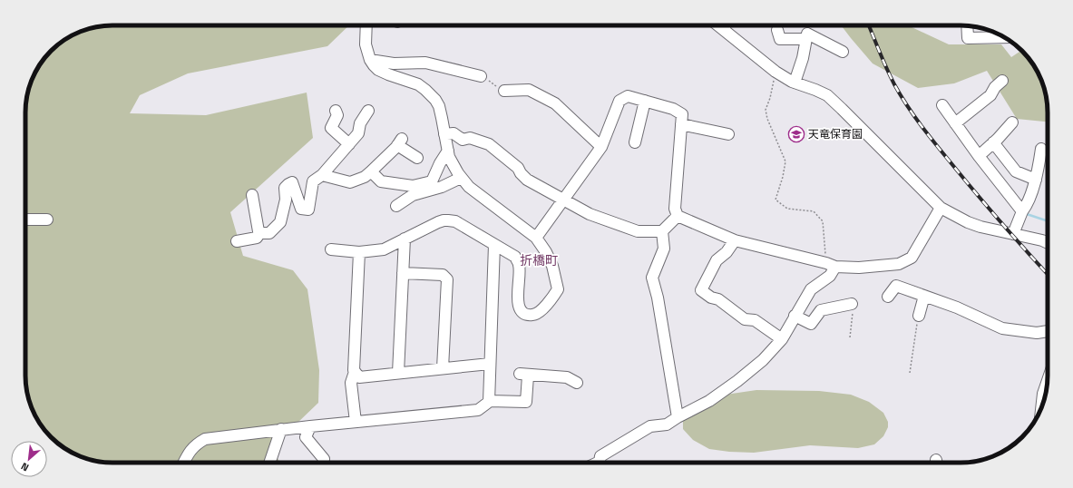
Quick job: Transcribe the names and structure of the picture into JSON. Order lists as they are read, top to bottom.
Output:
{
  "districts": ["折橋町"],
  "places": {
    "school or university": ["天竜保育園"]
  },
  "north": "bottom left"
}
